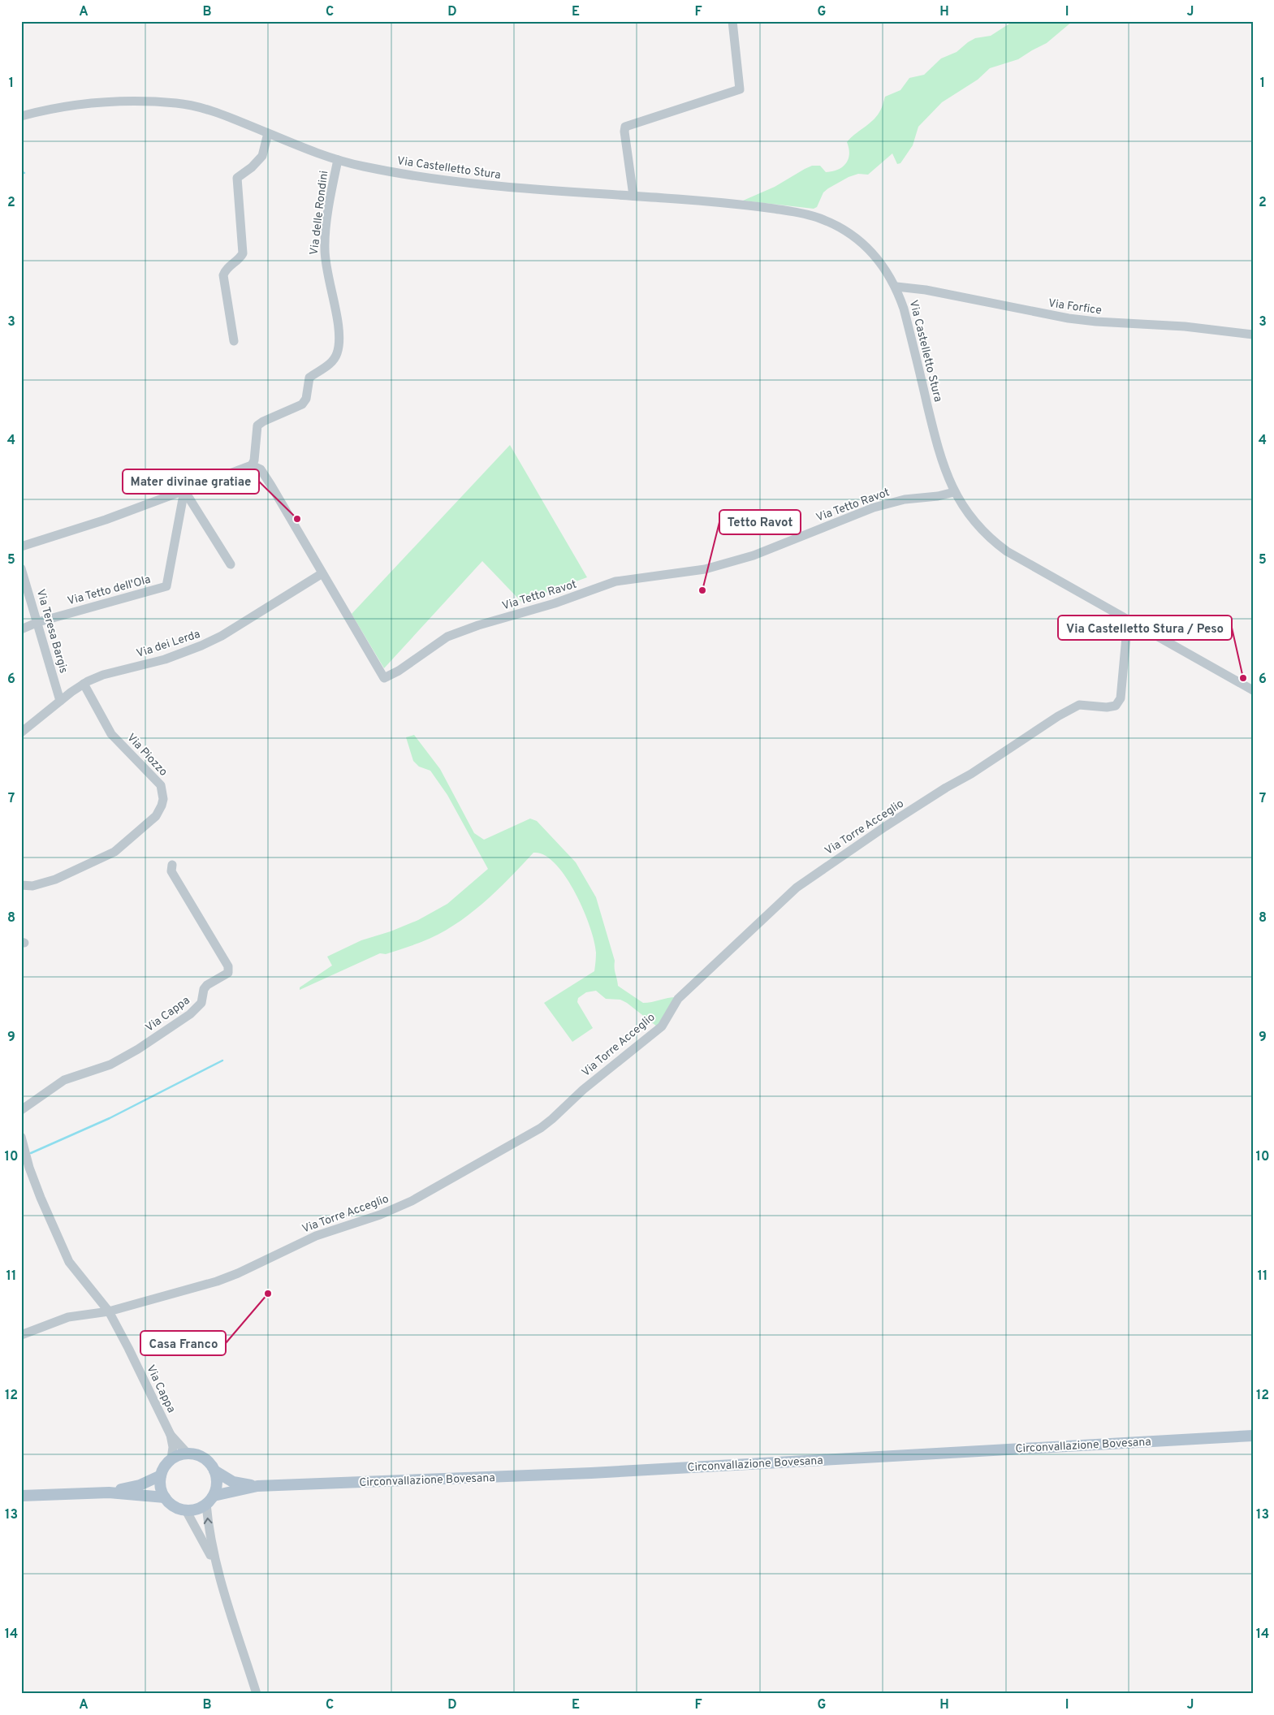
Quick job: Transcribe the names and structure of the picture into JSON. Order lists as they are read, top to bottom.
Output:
{
  "streets": {
    "main road": ["Circonvallazione Bovesana"],
    "street": [
      "Via Castelletto Stura",
      "Via delle Rondini",
      "Via Forfice",
      "Via Tetto Ravot",
      "Via Tetto dell'Ola",
      "Via Teresa Bargis",
      "Via dei Lerda",
      "Via Piozzo",
      "Via Torre Acceglio",
      "Via Cappa"
    ]
  },
  "crossings": [
    ["Via Castelletto Stura", "Via delle Rondini"],
    ["Via Castelletto Stura", "Via Forfice"],
    ["Via Castelletto Stura", "Via Tetto Ravot"],
    ["Via Castelletto Stura", "Via Torre Acceglio"],
    ["Via delle Rondini", "Via Tetto Ravot"],
    ["Via Tetto Ravot", "Via dei Lerda"],
    ["Via Tetto dell'Ola", "Via Teresa Bargis"],
    ["Via Teresa Bargis", "Via dei Lerda"],
    ["Via dei Lerda", "Via Piozzo"],
    ["Via Torre Acceglio", "Via Cappa"]
  ],
  "places": [
    "Mater divinae gratiae",
    "Tetto Ravot",
    "Via Castelletto Stura / Peso",
    "Casa Franco"
  ],
  "grid": {
    "columns": [
      "A",
      "B",
      "C",
      "D",
      "E",
      "F",
      "G",
      "H",
      "I",
      "J"
    ],
    "rows": [
      "1",
      "2",
      "3",
      "4",
      "5",
      "6",
      "7",
      "8",
      "9",
      "10",
      "11",
      "12",
      "13",
      "14"
    ]
  }
}
